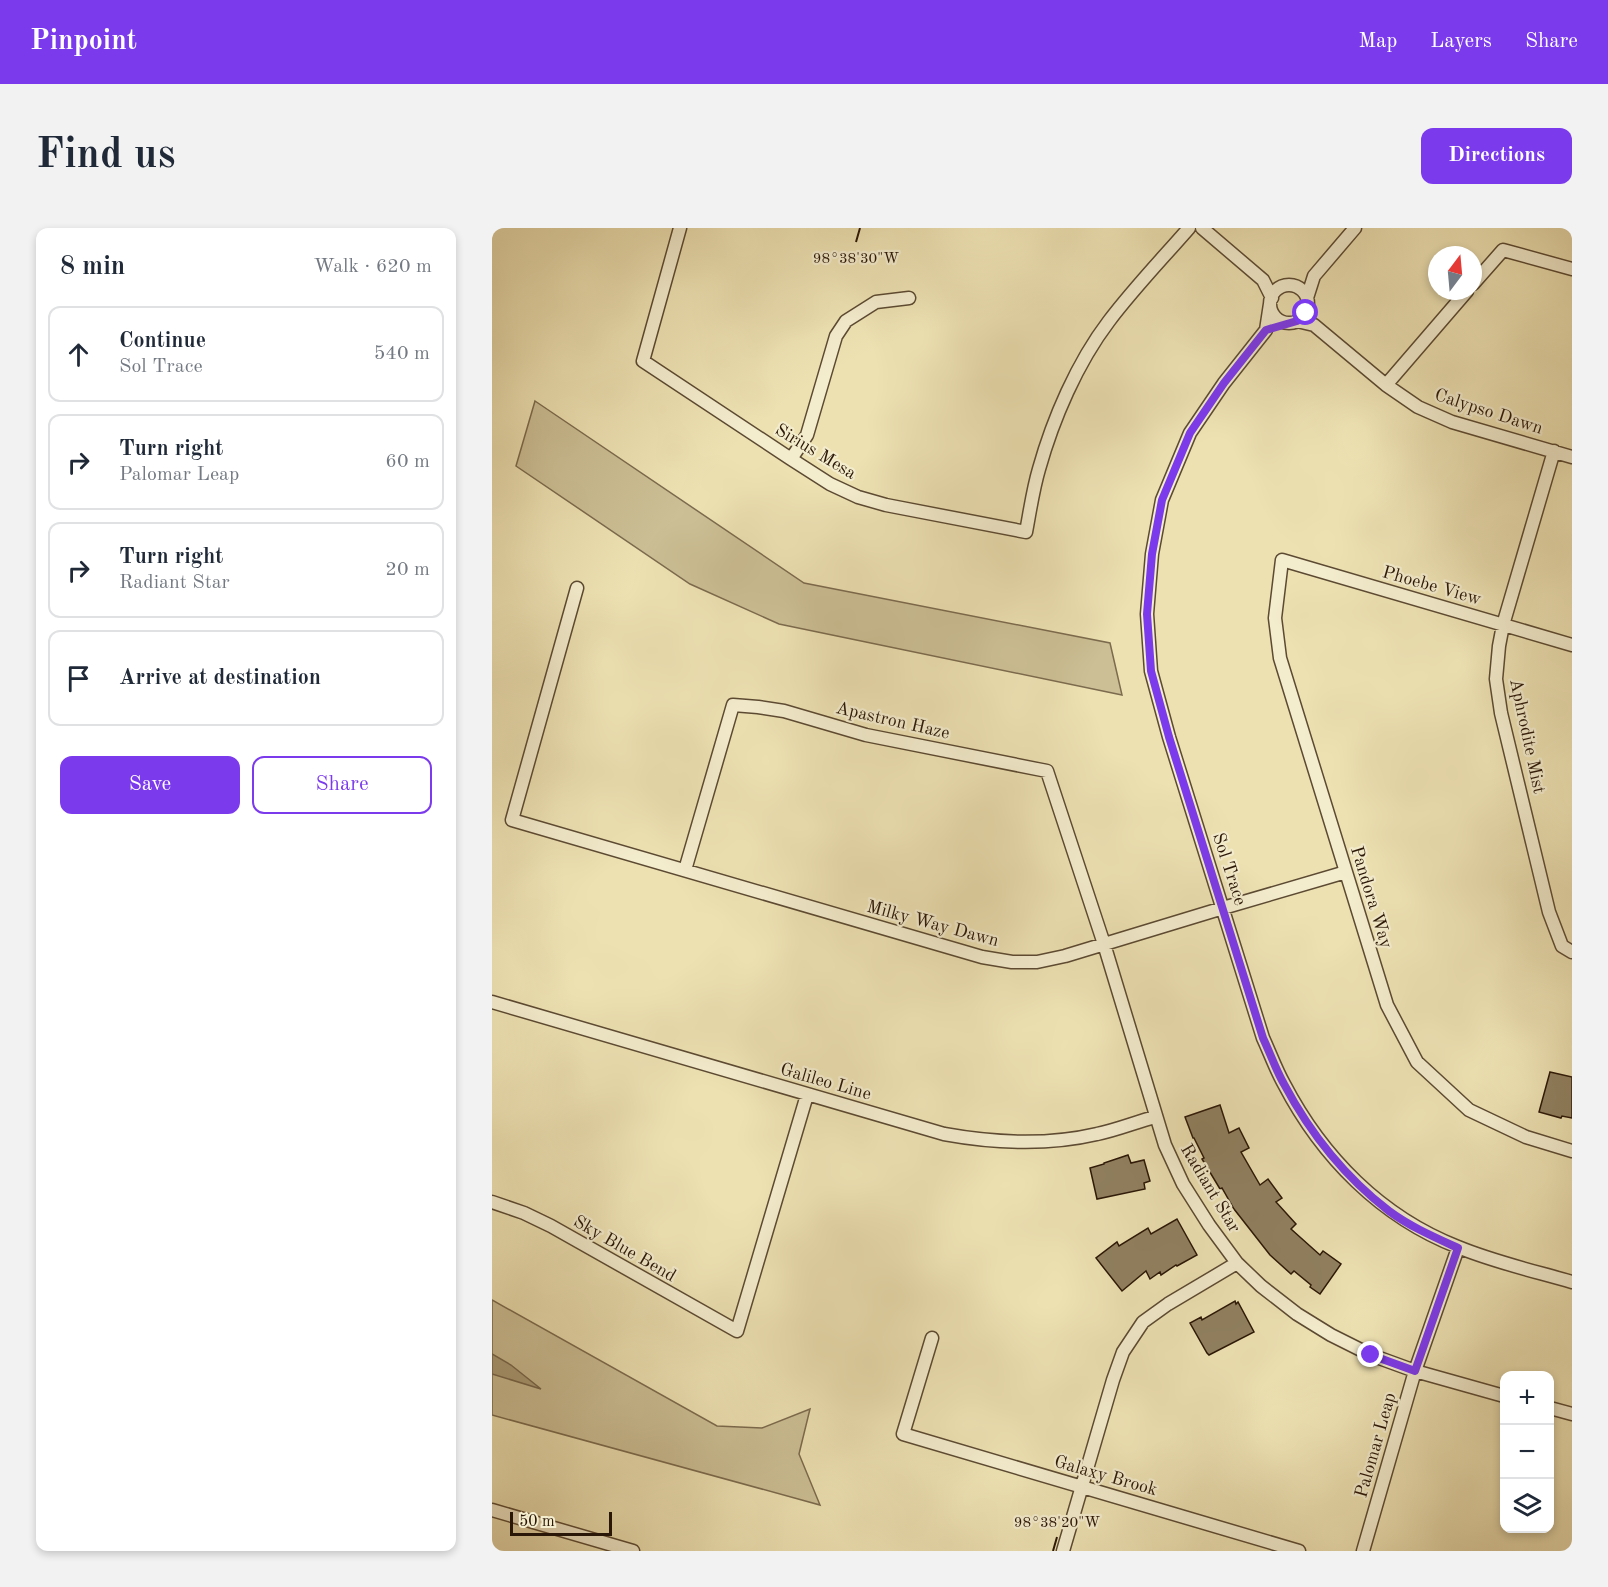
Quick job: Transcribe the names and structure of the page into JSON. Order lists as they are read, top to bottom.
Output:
{
  "streets": {
    "street": [
      "Calypso Dawn",
      "Sirius Mesa",
      "Phoebe View",
      "Apastron Haze",
      "Aphrodite Mist",
      "Sol Trace",
      "Pandora Way",
      "Milky Way Dawn",
      "Galileo Line",
      "Radiant Star",
      "Sky Blue Bend",
      "Palomar Leap",
      "Galaxy Brook"
    ]
  },
  "crossings": [
    ["Calypso Dawn", "Aphrodite Mist"],
    ["Calypso Dawn", "Sol Trace"],
    ["Phoebe View", "Aphrodite Mist"],
    ["Phoebe View", "Pandora Way"],
    ["Apastron Haze", "Milky Way Dawn"],
    ["Apastron Haze", "Radiant Star"],
    ["Sol Trace", "Milky Way Dawn"],
    ["Sol Trace", "Palomar Leap"],
    ["Pandora Way", "Milky Way Dawn"],
    ["Milky Way Dawn", "Radiant Star"],
    ["Galileo Line", "Radiant Star"],
    ["Galileo Line", "Sky Blue Bend"],
    ["Radiant Star", "Palomar Leap"]
  ],
  "scale_bar": "50 m",
  "north": "top",
  "page": {
    "header": "Pinpoint",
    "nav": ["Map", "Layers", "Share"],
    "buttons": [
      "Directions",
      ["Save", "Share"]
    ],
    "title": "Find us",
    "heading": ["8 min", "Walk · 620 m"],
    "list": [
      ["Continue", "Sol Trace", "540 m"],
      ["Turn right", "Palomar Leap", "60 m"],
      ["Turn right", "Radiant Star", "20 m"],
      "Arrive at destination"
    ],
    "map_buttons": ["+", "−"],
    "scale": "50 m"
  },
  "coordinates": ["98°38'30\"W", "98°38'20\"W"]
}
